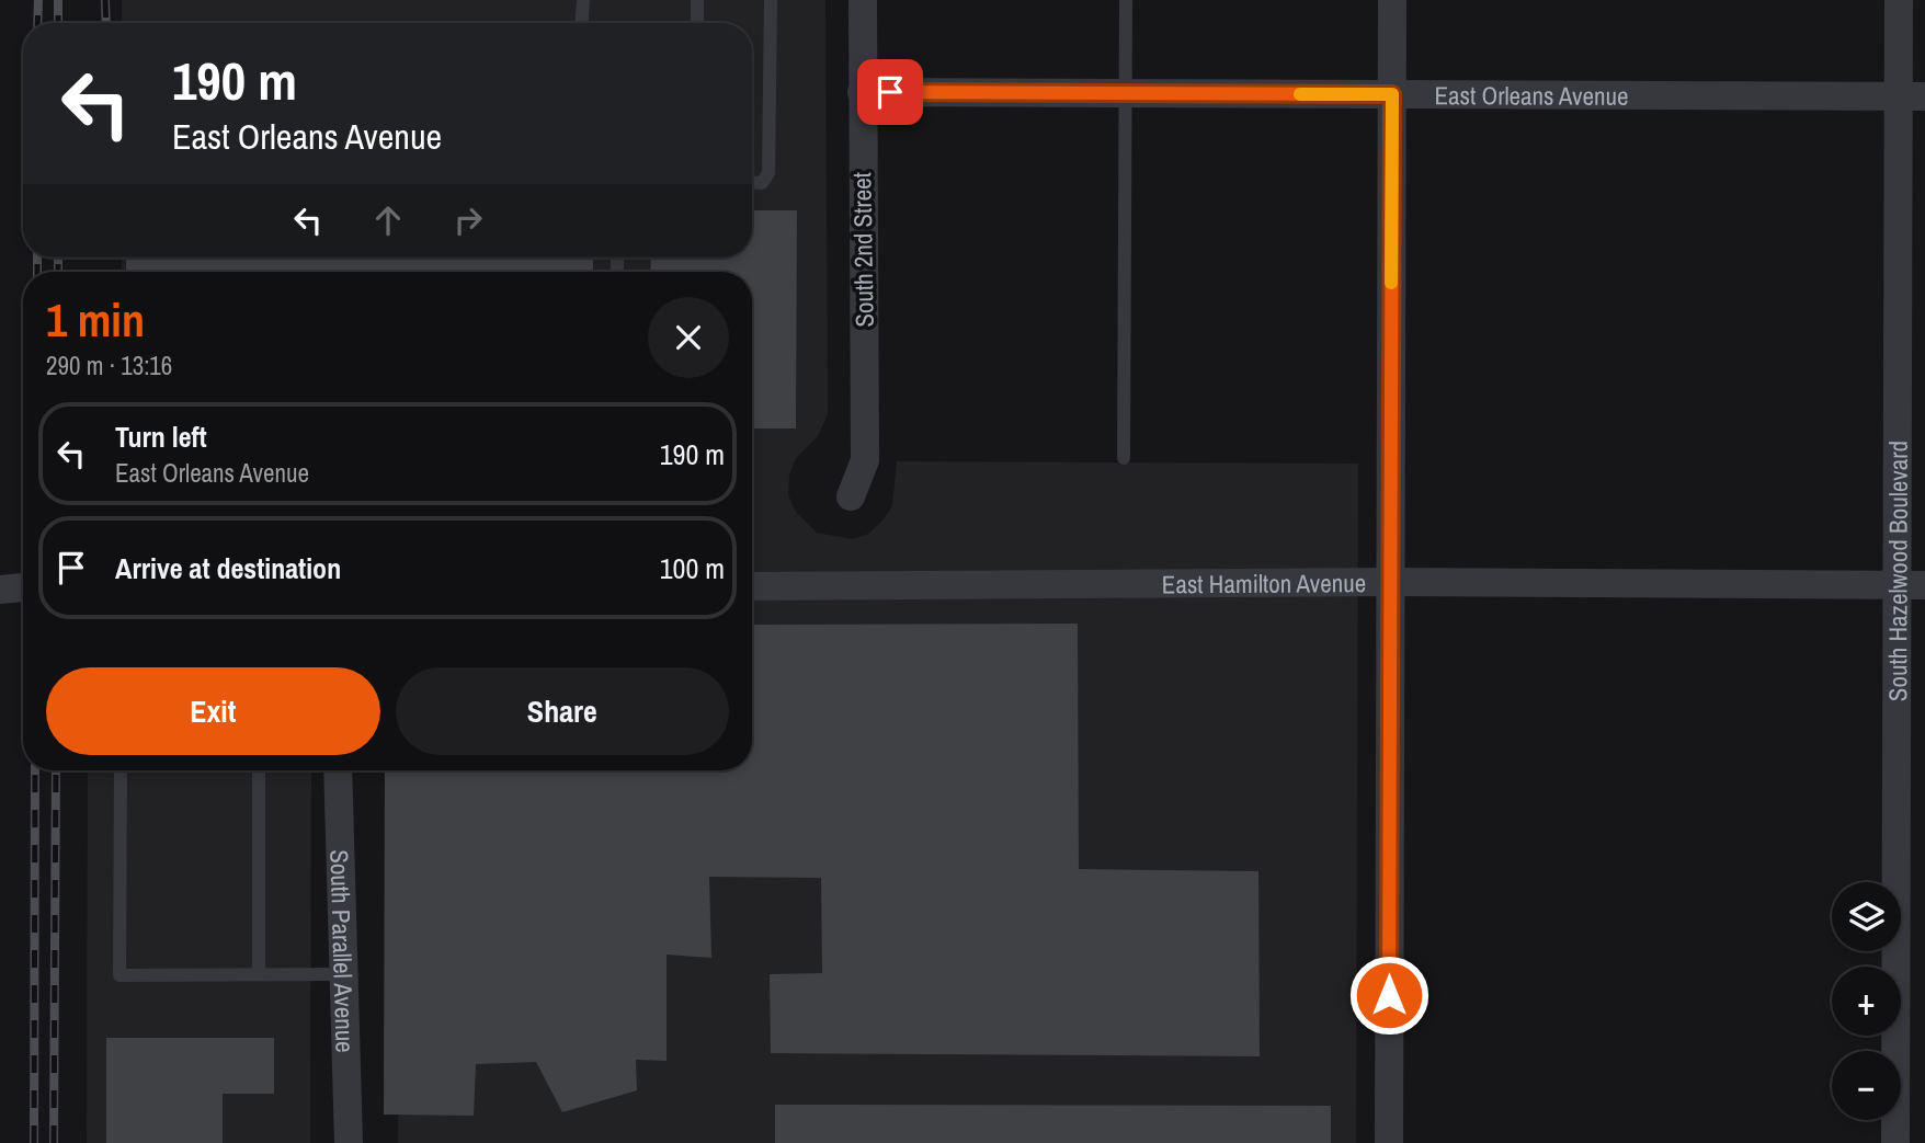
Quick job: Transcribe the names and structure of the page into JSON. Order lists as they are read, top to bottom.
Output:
{
  "streets": {
    "street": [
      "East Orleans Avenue",
      "South 2nd Street",
      "South Hazelwood Boulevard",
      "East Hamilton Avenue",
      "South Parallel Avenue"
    ]
  },
  "crossings": [
    ["East Orleans Avenue", "South 2nd Street"],
    ["East Orleans Avenue", "South Hazelwood Boulevard"],
    ["South Hazelwood Boulevard", "East Hamilton Avenue"]
  ],
  "page": {
    "turn": ["190 m", "East Orleans Avenue"],
    "heading": ["1 min", "290 m · 13:16"],
    "list": [
      {
        "name": "Turn left",
        "note": "East Orleans Avenue",
        "value": "190 m"
      },
      {
        "name": "Arrive at destination",
        "value": "100 m"
      }
    ],
    "buttons": ["Exit", "Share"],
    "map_buttons": ["+", "−"]
  }
}
